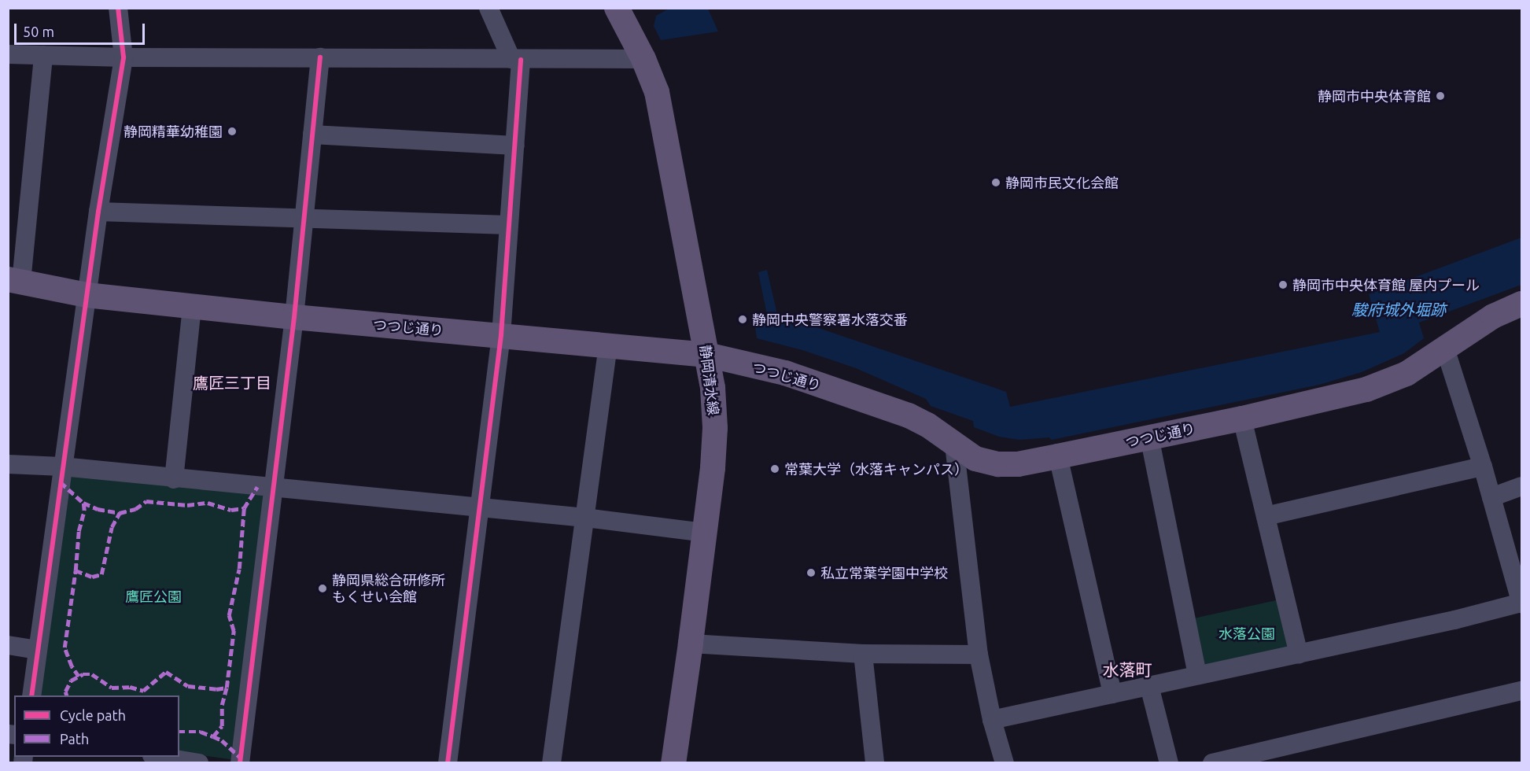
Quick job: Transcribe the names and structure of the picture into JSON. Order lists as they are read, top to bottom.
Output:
{
  "streets": {
    "main road": ["つつじ通り", "静岡清水線"]
  },
  "crossings": [
    ["つつじ通り", "静岡清水線"]
  ],
  "districts": ["鷹匠三丁目", "水落町"],
  "water": ["駿府城外堀跡"],
  "parks": ["鷹匠公園", "水落公園"],
  "places": [
    "静岡市中央体育館",
    "静岡精華幼稚園",
    "静岡市民文化会館",
    "静岡市中央体育館 屋内プール",
    "静岡中央警察署水落交番",
    "常葉大学（水落キャンパス）",
    "私立常葉学園中学校",
    "静岡県総合研修所 もくせい会館"
  ],
  "legend": ["Cycle path", "Path"],
  "scale_bar": "50 m"
}
